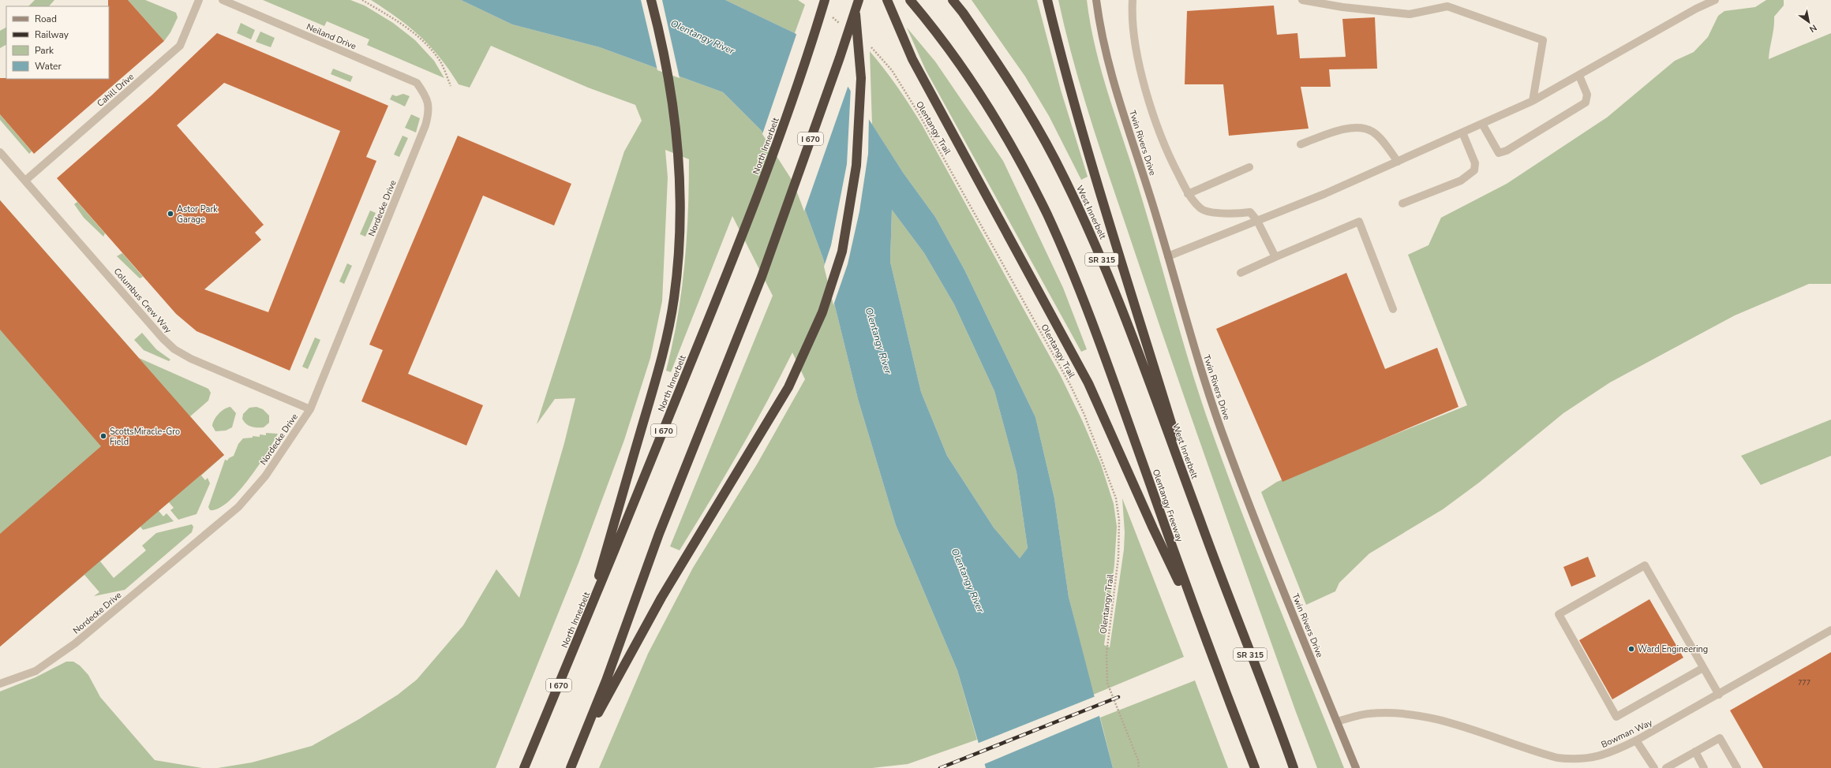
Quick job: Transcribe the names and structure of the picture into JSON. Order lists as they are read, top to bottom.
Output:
{
  "streets": {
    "highway": [
      "I 670",
      "North Innerbelt",
      "West Innerbelt",
      "SR 315",
      "Olentangy Freeway"
    ],
    "main road": ["Twin Rivers Drive"],
    "street": [
      "Neiland Drive",
      "Cahill Drive",
      "Nordecke Drive",
      "Columbus Crew Way",
      "Bowman Way"
    ],
    "path": ["Olentangy Trail"]
  },
  "crossings": [
    ["Neiland Drive", "Nordecke Drive"],
    ["Cahill Drive", "Columbus Crew Way"],
    ["Twin Rivers Drive", "Bowman Way"],
    ["Nordecke Drive", "Columbus Crew Way"],
    ["West Innerbelt", "SR 315"]
  ],
  "water": ["Olentangy River"],
  "places": ["Astor Park Garage", "ScottsMiracle-Gro Field", "Ward Engineering"],
  "house_numbers": ["777"],
  "legend": [
    "Road",
    "Railway",
    "Park",
    "Water"
  ],
  "north": "bottom right"
}
